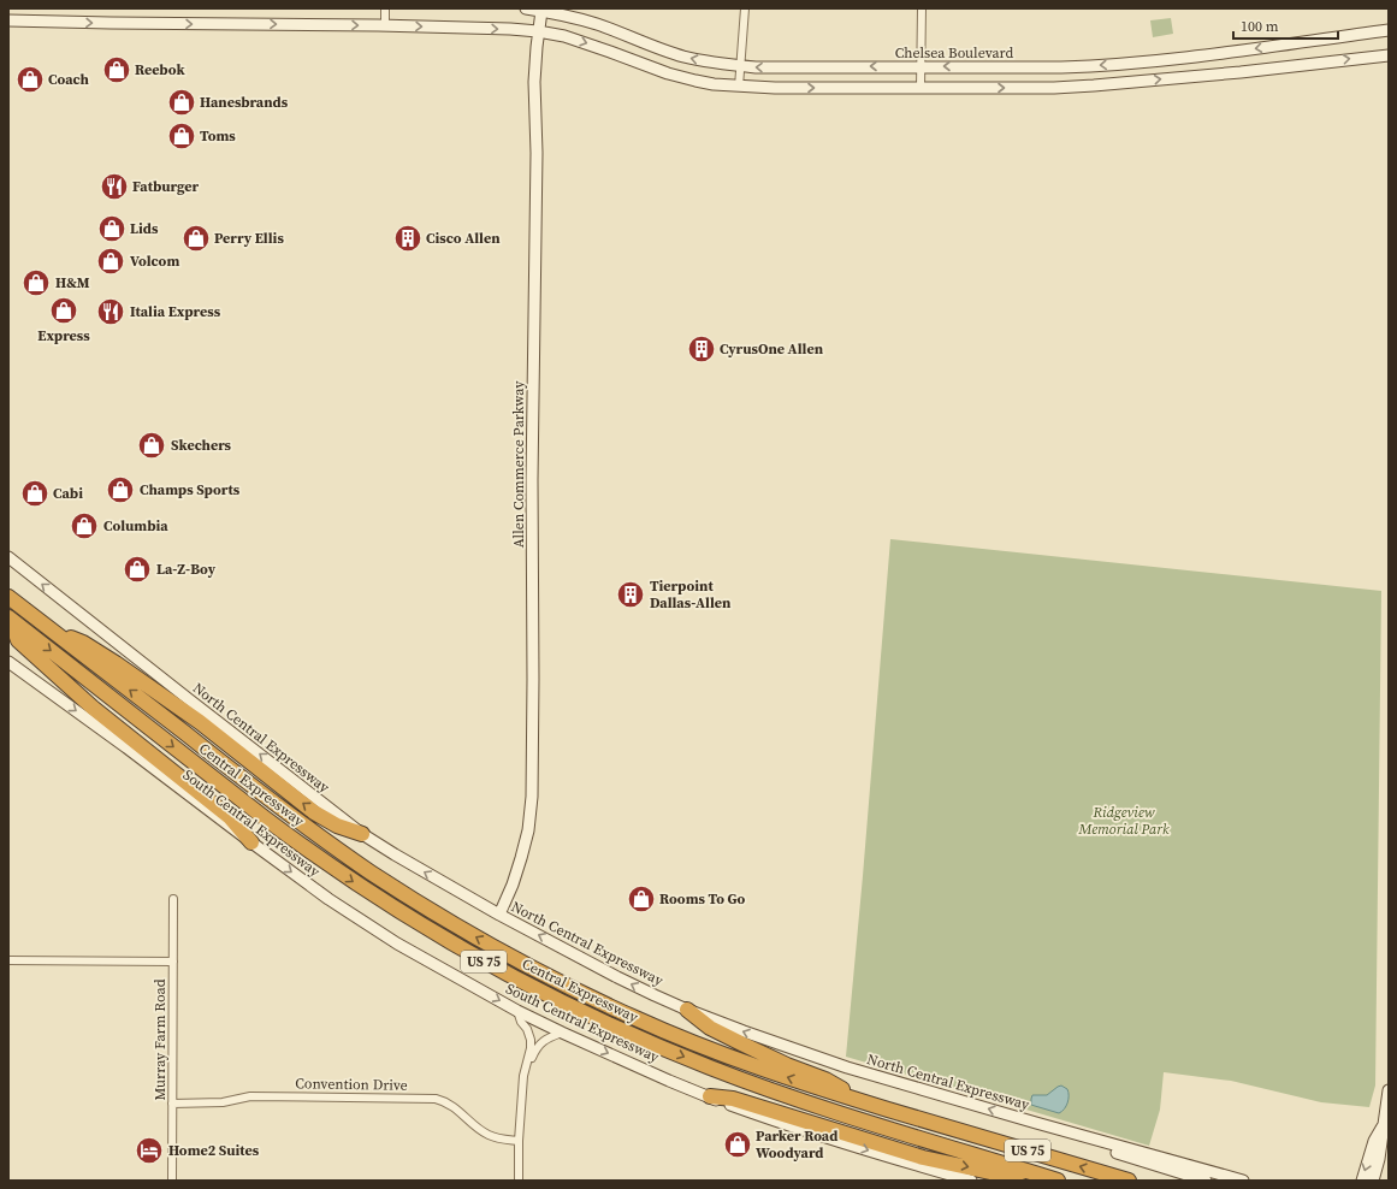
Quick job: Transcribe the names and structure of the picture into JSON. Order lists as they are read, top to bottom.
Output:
{
  "streets": {
    "highway": ["Central Expressway", "US 75"],
    "main road": [
      "Chelsea Boulevard",
      "Allen Commerce Parkway",
      "North Central Expressway",
      "South Central Expressway"
    ],
    "street": ["Murray Farm Road", "Convention Drive"]
  },
  "crossings": [
    ["Chelsea Boulevard", "Allen Commerce Parkway"],
    ["Allen Commerce Parkway", "North Central Expressway"],
    ["Murray Farm Road", "Convention Drive"]
  ],
  "one_way": ["North Central Expressway", "South Central Expressway"],
  "parks": ["Ridgeview Memorial Park"],
  "places": {
    "shop": [
      "Reebok",
      "Coach",
      "Hanesbrands",
      "Toms",
      "Lids",
      "Perry Ellis",
      "Volcom",
      "H&M",
      "Express",
      "Skechers",
      "Champs Sports",
      "Cabi",
      "Columbia",
      "La-Z-Boy",
      "Rooms To Go",
      "Parker Road Woodyard"
    ],
    "restaurant": ["Fatburger", "Italia Express"],
    "building": ["Cisco Allen", "CyrusOne Allen", "Tierpoint Dallas-Allen"],
    "hotel": ["Home2 Suites"]
  },
  "scale_bar": "100 m"
}
